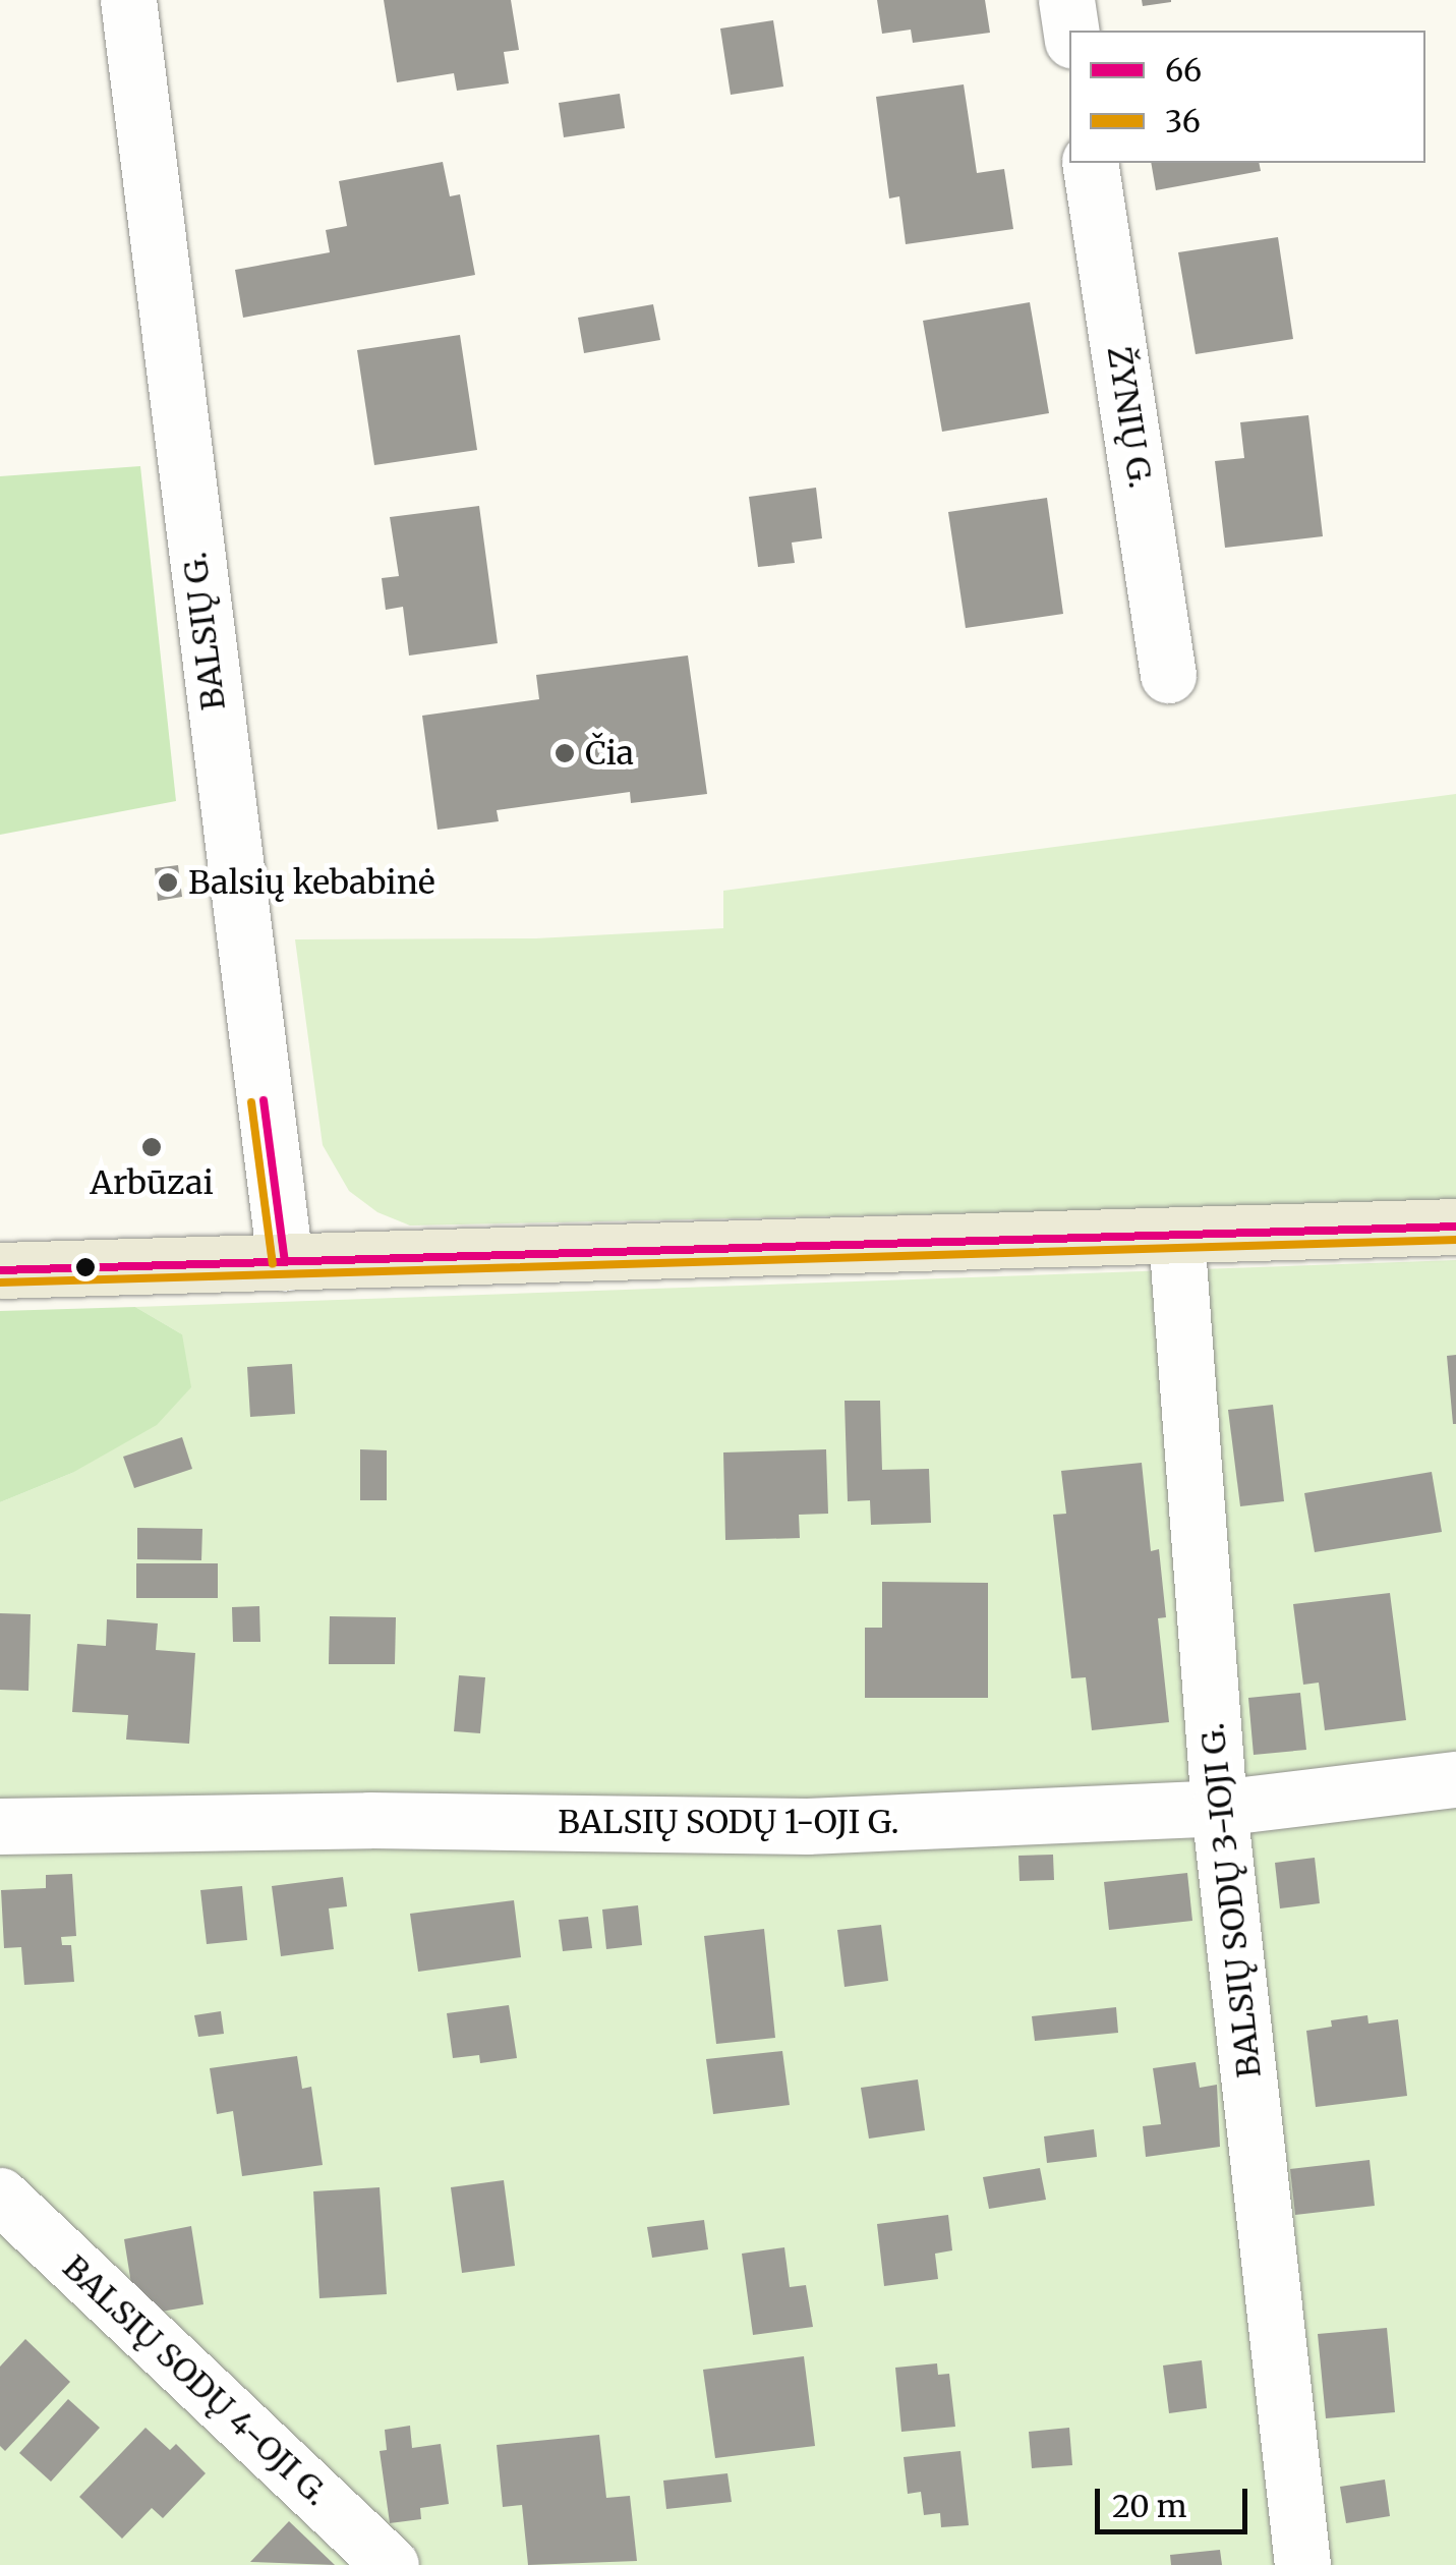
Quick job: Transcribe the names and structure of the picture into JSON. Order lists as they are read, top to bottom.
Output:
{
  "streets": {
    "street": [
      "ŽYNIŲ G.",
      "BALSIŲ G.",
      "BALSIŲ SODŲ 1-OJI G.",
      "BALSIŲ SODŲ 3-IOJI G.",
      "BALSIŲ SODŲ 4-OJI G."
    ]
  },
  "crossings": [
    ["BALSIŲ SODŲ 1-OJI G.", "BALSIŲ SODŲ 3-IOJI G."]
  ],
  "places": ["Čia", "Balsių kebabinė", "Arbūzai"],
  "lines": ["transit line 66", "transit line 36"],
  "legend": ["66", "36"],
  "scale_bar": "20 m"
}
